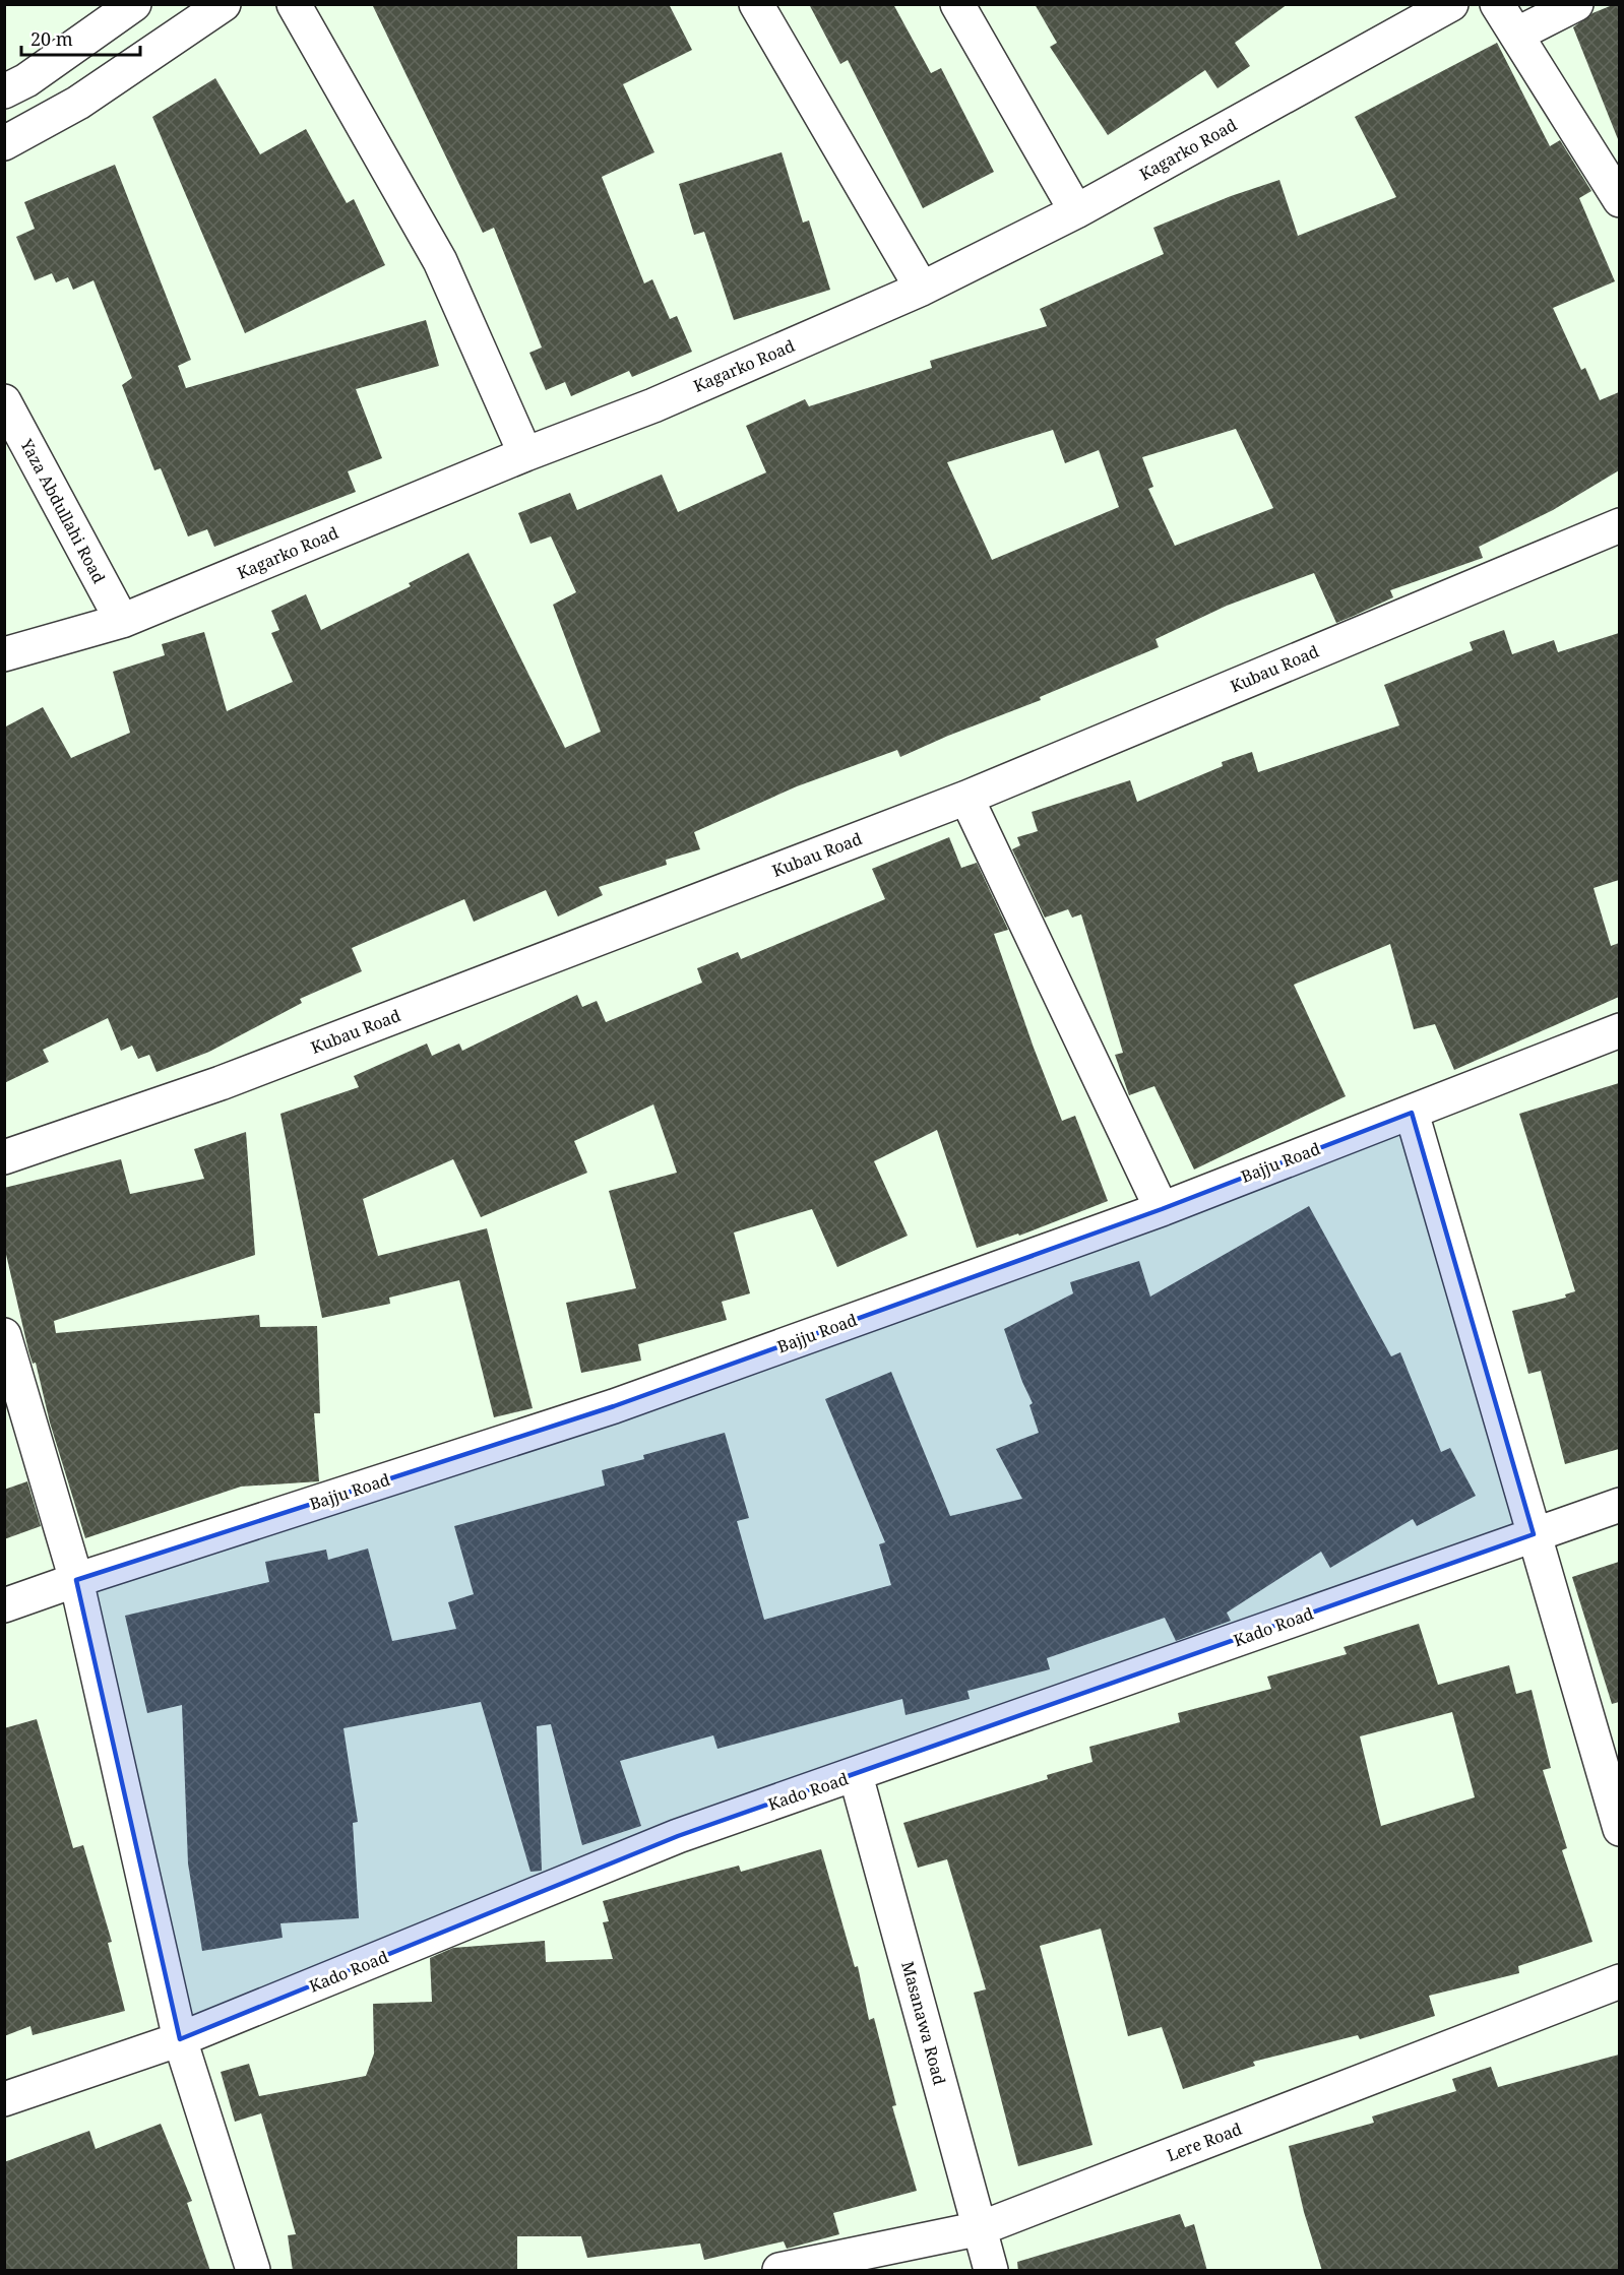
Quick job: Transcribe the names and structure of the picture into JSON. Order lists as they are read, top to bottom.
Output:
{
  "streets": {
    "street": [
      "Kagarko Road",
      "Yaza Abdullahi Road",
      "Kubau Road",
      "Bajju Road",
      "Kado Road",
      "Masanawa Road",
      "Lere Road"
    ]
  },
  "crossings": [
    ["Kagarko Road", "Yaza Abdullahi Road"],
    ["Kado Road", "Masanawa Road"],
    ["Masanawa Road", "Lere Road"]
  ],
  "scale_bar": "20 m"
}
